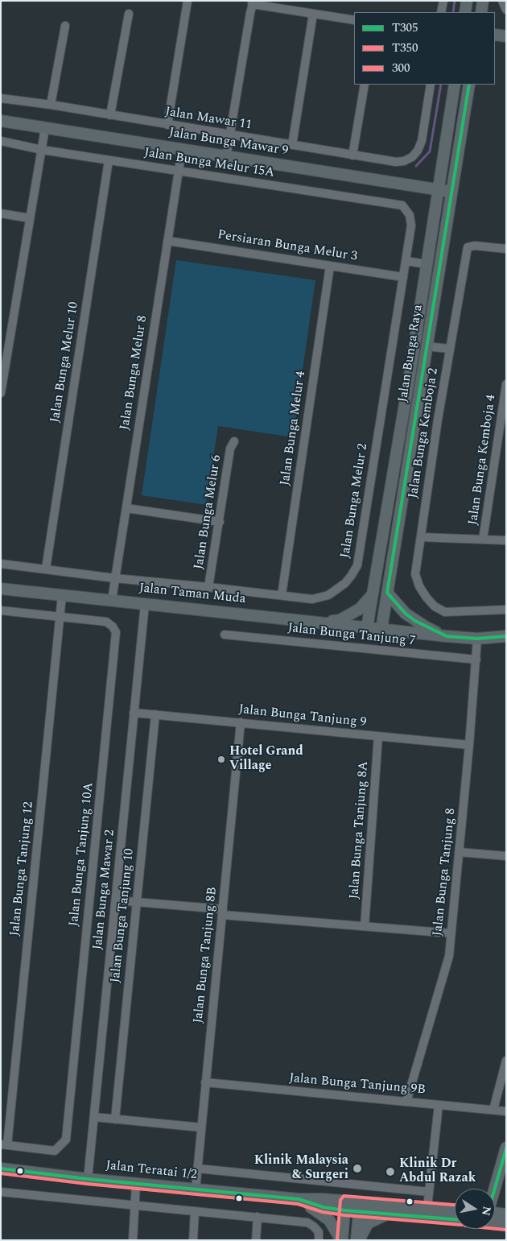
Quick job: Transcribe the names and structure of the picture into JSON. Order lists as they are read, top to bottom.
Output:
{
  "streets": {
    "street": [
      "Jalan Mawar 11",
      "Jalan Bunga Mawar 9",
      "Jalan Bunga Melur 15A",
      "Persiaran Bunga Melur 3",
      "Jalan Bunga Raya",
      "Jalan Bunga Melur 10",
      "Jalan Bunga Melur 8",
      "Jalan Bunga Melur 4",
      "Jalan Bunga Kemboja 2",
      "Jalan Bunga Kemboja 4",
      "Jalan Bunga Melur 2",
      "Jalan Bunga Melur 6",
      "Jalan Taman Muda",
      "Jalan Bunga Tanjung 7",
      "Jalan Bunga Tanjung 9",
      "Jalan Bunga Tanjung 8A",
      "Jalan Bunga Tanjung 10A",
      "Jalan Bunga Tanjung 12",
      "Jalan Bunga Tanjung 8",
      "Jalan Bunga Mawar 2",
      "Jalan Bunga Tanjung 10",
      "Jalan Bunga Tanjung 8B",
      "Jalan Bunga Tanjung 9B",
      "Jalan Teratai 1/2"
    ]
  },
  "crossings": [
    ["Jalan Bunga Mawar 9", "Jalan Bunga Raya"],
    ["Jalan Bunga Mawar 9", "Jalan Bunga Melur 8"],
    ["Jalan Bunga Melur 15A", "Jalan Bunga Melur 10"],
    ["Jalan Bunga Melur 15A", "Jalan Bunga Melur 8"],
    ["Jalan Bunga Melur 15A", "Jalan Bunga Melur 2"],
    ["Persiaran Bunga Melur 3", "Jalan Bunga Melur 8"],
    ["Persiaran Bunga Melur 3", "Jalan Bunga Melur 4"],
    ["Persiaran Bunga Melur 3", "Jalan Bunga Melur 2"],
    ["Jalan Bunga Raya", "Jalan Taman Muda"],
    ["Jalan Bunga Melur 10", "Jalan Bunga Melur 2"],
    ["Jalan Bunga Melur 8", "Jalan Bunga Melur 2"],
    ["Jalan Bunga Melur 8", "Jalan Taman Muda"],
    ["Jalan Bunga Melur 4", "Jalan Bunga Melur 2"],
    ["Jalan Bunga Melur 2", "Jalan Bunga Melur 6"],
    ["Jalan Taman Muda", "Jalan Bunga Tanjung 12"],
    ["Jalan Taman Muda", "Jalan Bunga Tanjung 8"],
    ["Jalan Taman Muda", "Jalan Bunga Mawar 2"],
    ["Jalan Bunga Tanjung 7", "Jalan Bunga Tanjung 8"],
    ["Jalan Bunga Tanjung 9", "Jalan Bunga Tanjung 8A"],
    ["Jalan Bunga Tanjung 9", "Jalan Bunga Tanjung 8"],
    ["Jalan Bunga Tanjung 9", "Jalan Bunga Mawar 2"],
    ["Jalan Bunga Tanjung 9", "Jalan Bunga Tanjung 10"],
    ["Jalan Bunga Tanjung 9", "Jalan Bunga Tanjung 8B"],
    ["Jalan Bunga Tanjung 10A", "Jalan Bunga Tanjung 12"],
    ["Jalan Bunga Tanjung 8", "Jalan Bunga Tanjung 9B"],
    ["Jalan Bunga Mawar 2", "Jalan Teratai 1/2"],
    ["Jalan Bunga Tanjung 8B", "Jalan Bunga Tanjung 9B"],
    ["Jalan Bunga Tanjung 8B", "Jalan Teratai 1/2"]
  ],
  "places": ["Hotel Grand Village", "Klinik Malaysia & Surgeri", "Klinik Dr Abdul Razak"],
  "lines": ["transit line T305", "transit line T350", "transit line 300"],
  "legend": ["T305", "T350", "300"],
  "north": "right"
}
